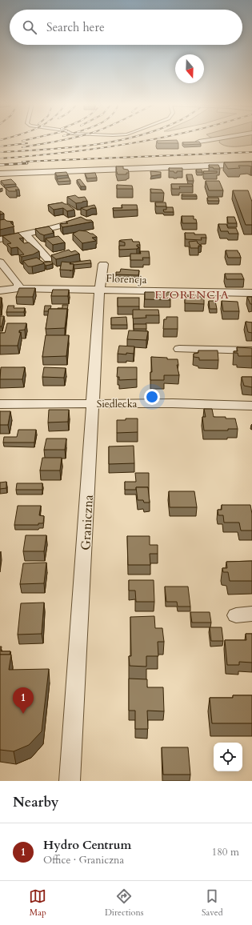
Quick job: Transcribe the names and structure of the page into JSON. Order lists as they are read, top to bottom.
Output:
{
  "streets": {
    "street": ["Florencja", "Siedlecka", "Graniczna"]
  },
  "crossings": [
    ["Florencja", "Graniczna"],
    ["Siedlecka", "Graniczna"]
  ],
  "districts": ["FLORENCJA"],
  "north": "bottom",
  "page": {
    "search": "Search here",
    "pins": "1",
    "heading": "Nearby",
    "list": [
      {
        "mark": "1",
        "name": "Hydro Centrum",
        "note": "Office · Graniczna",
        "value": "180 m"
      }
    ],
    "nav": ["Map", "Directions", "Saved"]
  }
}
